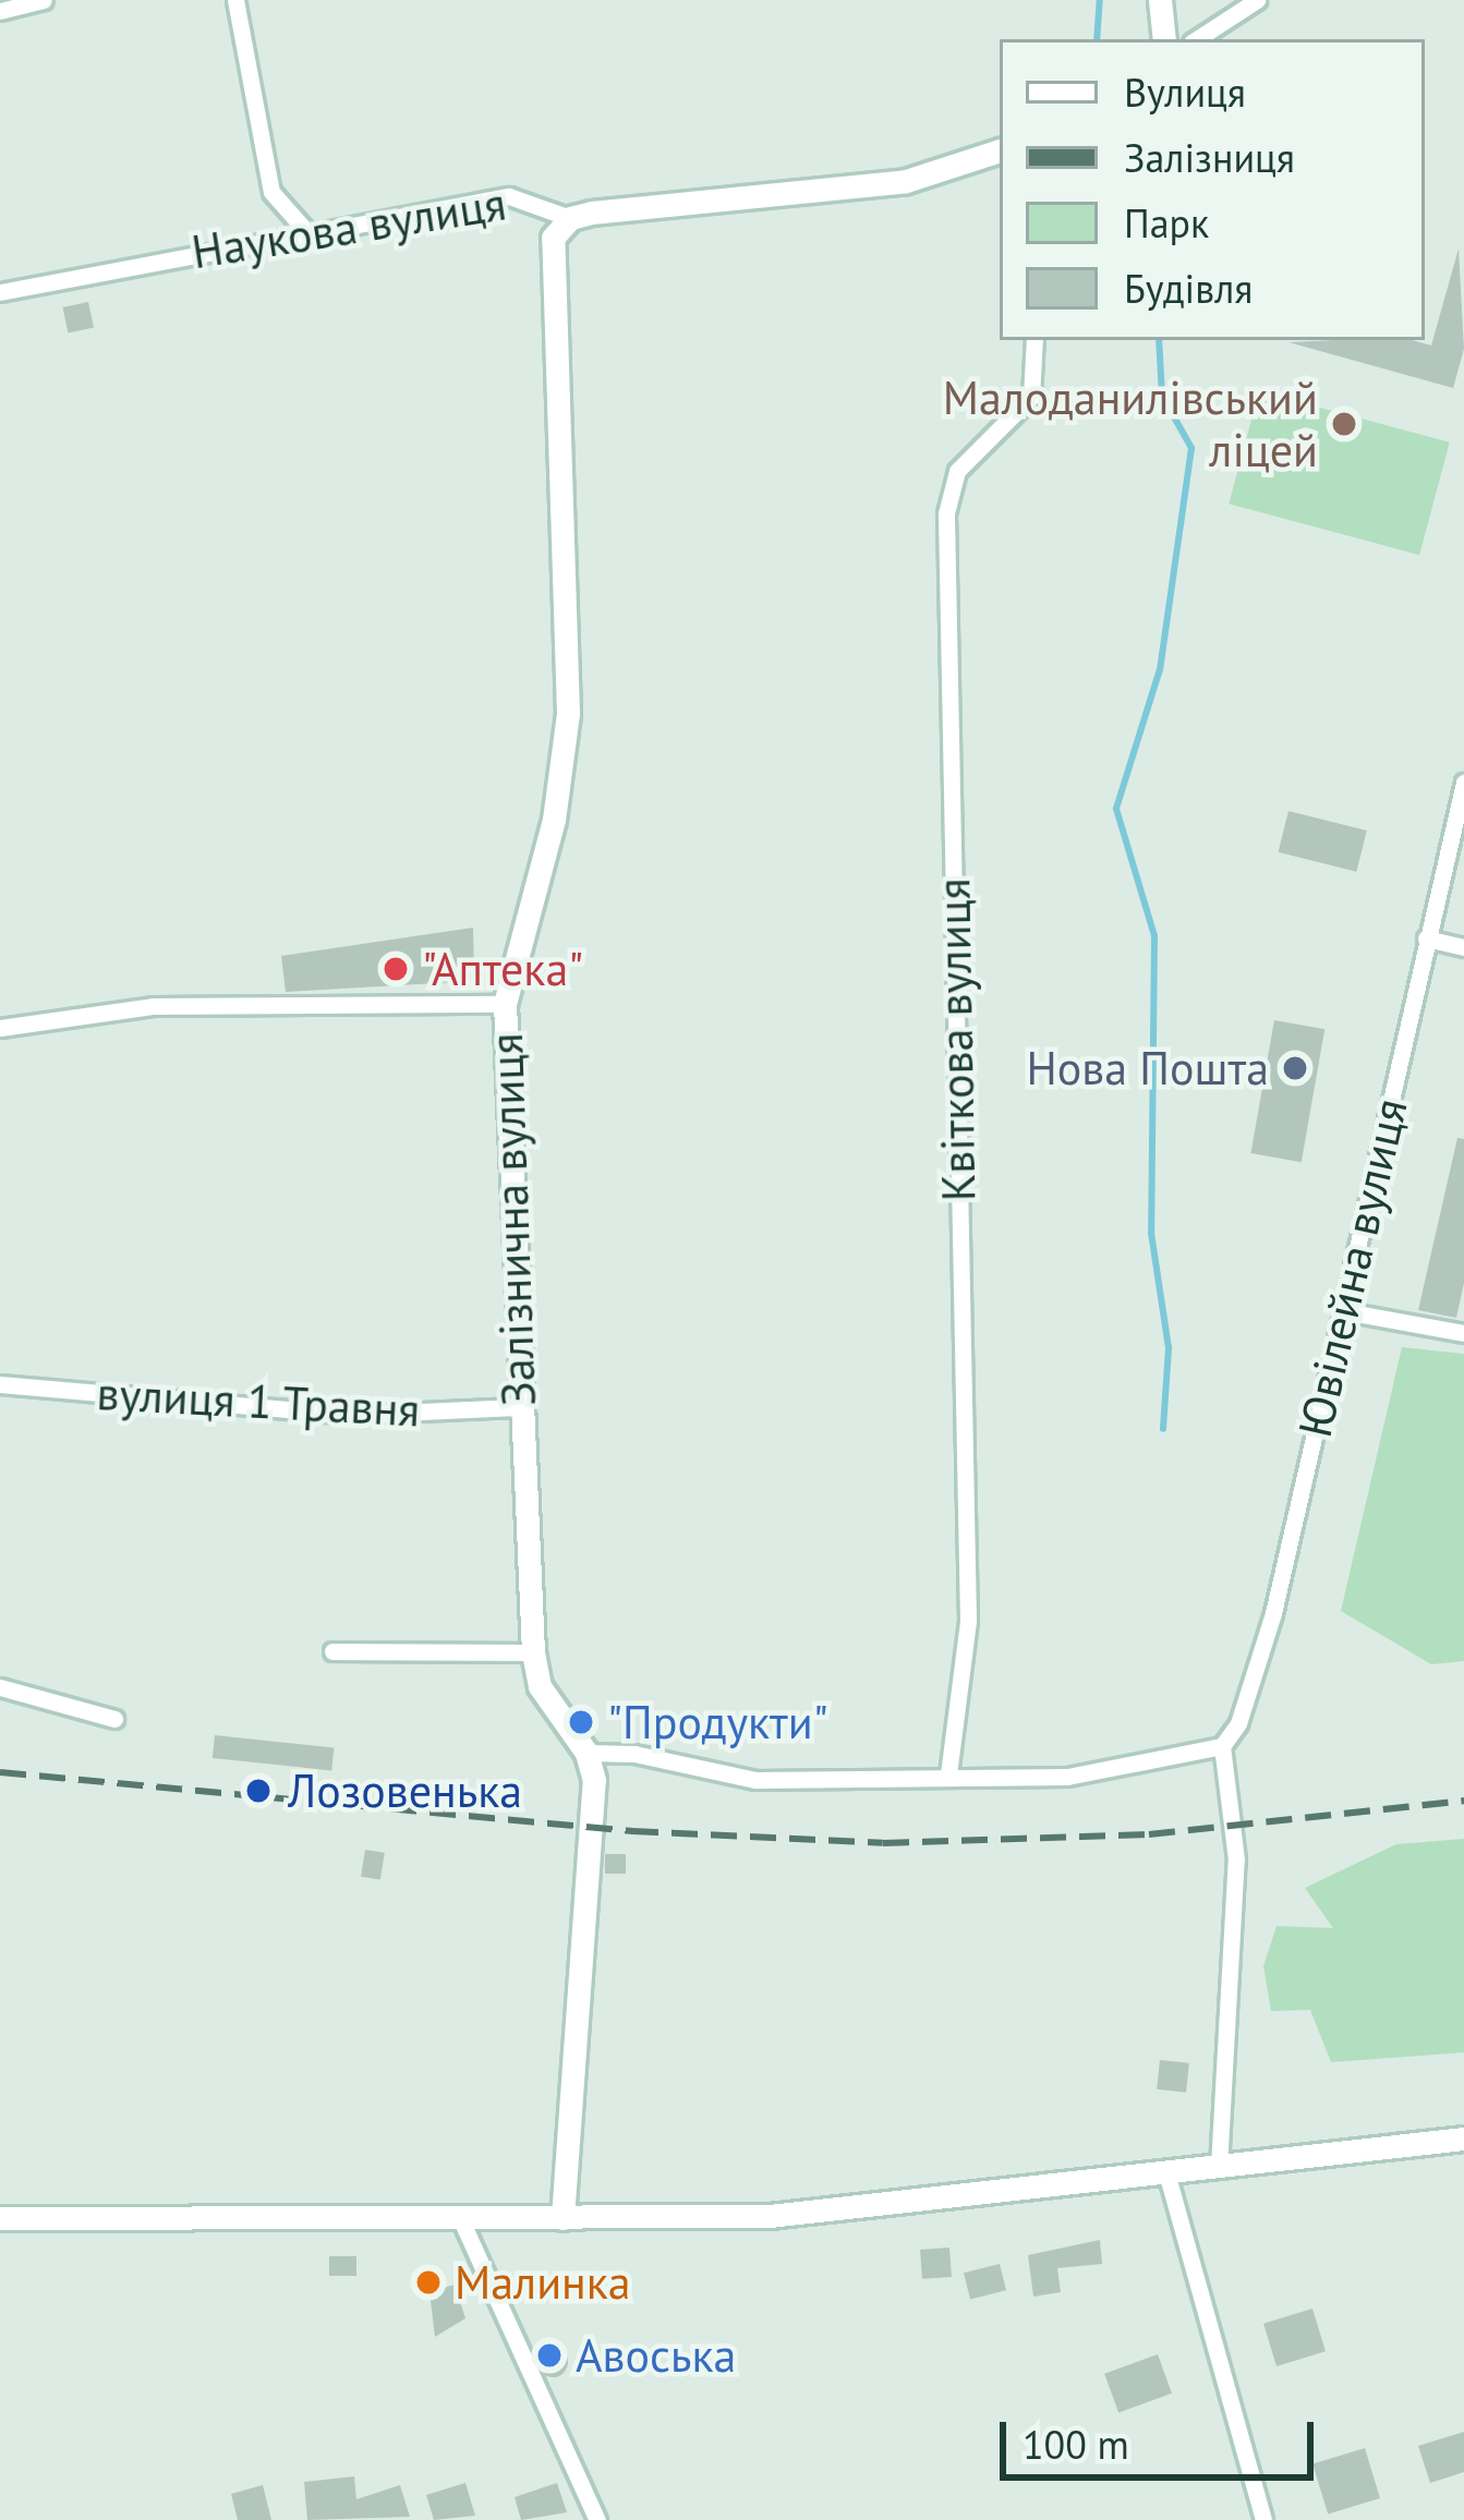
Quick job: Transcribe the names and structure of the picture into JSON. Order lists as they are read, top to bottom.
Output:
{
  "streets": {
    "street": [
      "Наукова вулиця",
      "Квіткова вулиця",
      "Залізнична вулиця",
      "Ювілейна вулиця",
      "вулиця 1 Травня"
    ]
  },
  "crossings": [
    ["Наукова вулиця", "Залізнична вулиця"],
    ["Залізнична вулиця", "вулиця 1 Травня"]
  ],
  "places": [
    "Малоданилівський ліцей",
    "\"Аптека\"",
    "Нова Пошта",
    "\"Продукти\"",
    "Лозовенька",
    "Малинка",
    "Авоська"
  ],
  "legend": [
    "Вулиця",
    "Залізниця",
    "Парк",
    "Будівля"
  ],
  "scale_bar": "100 m"
}
